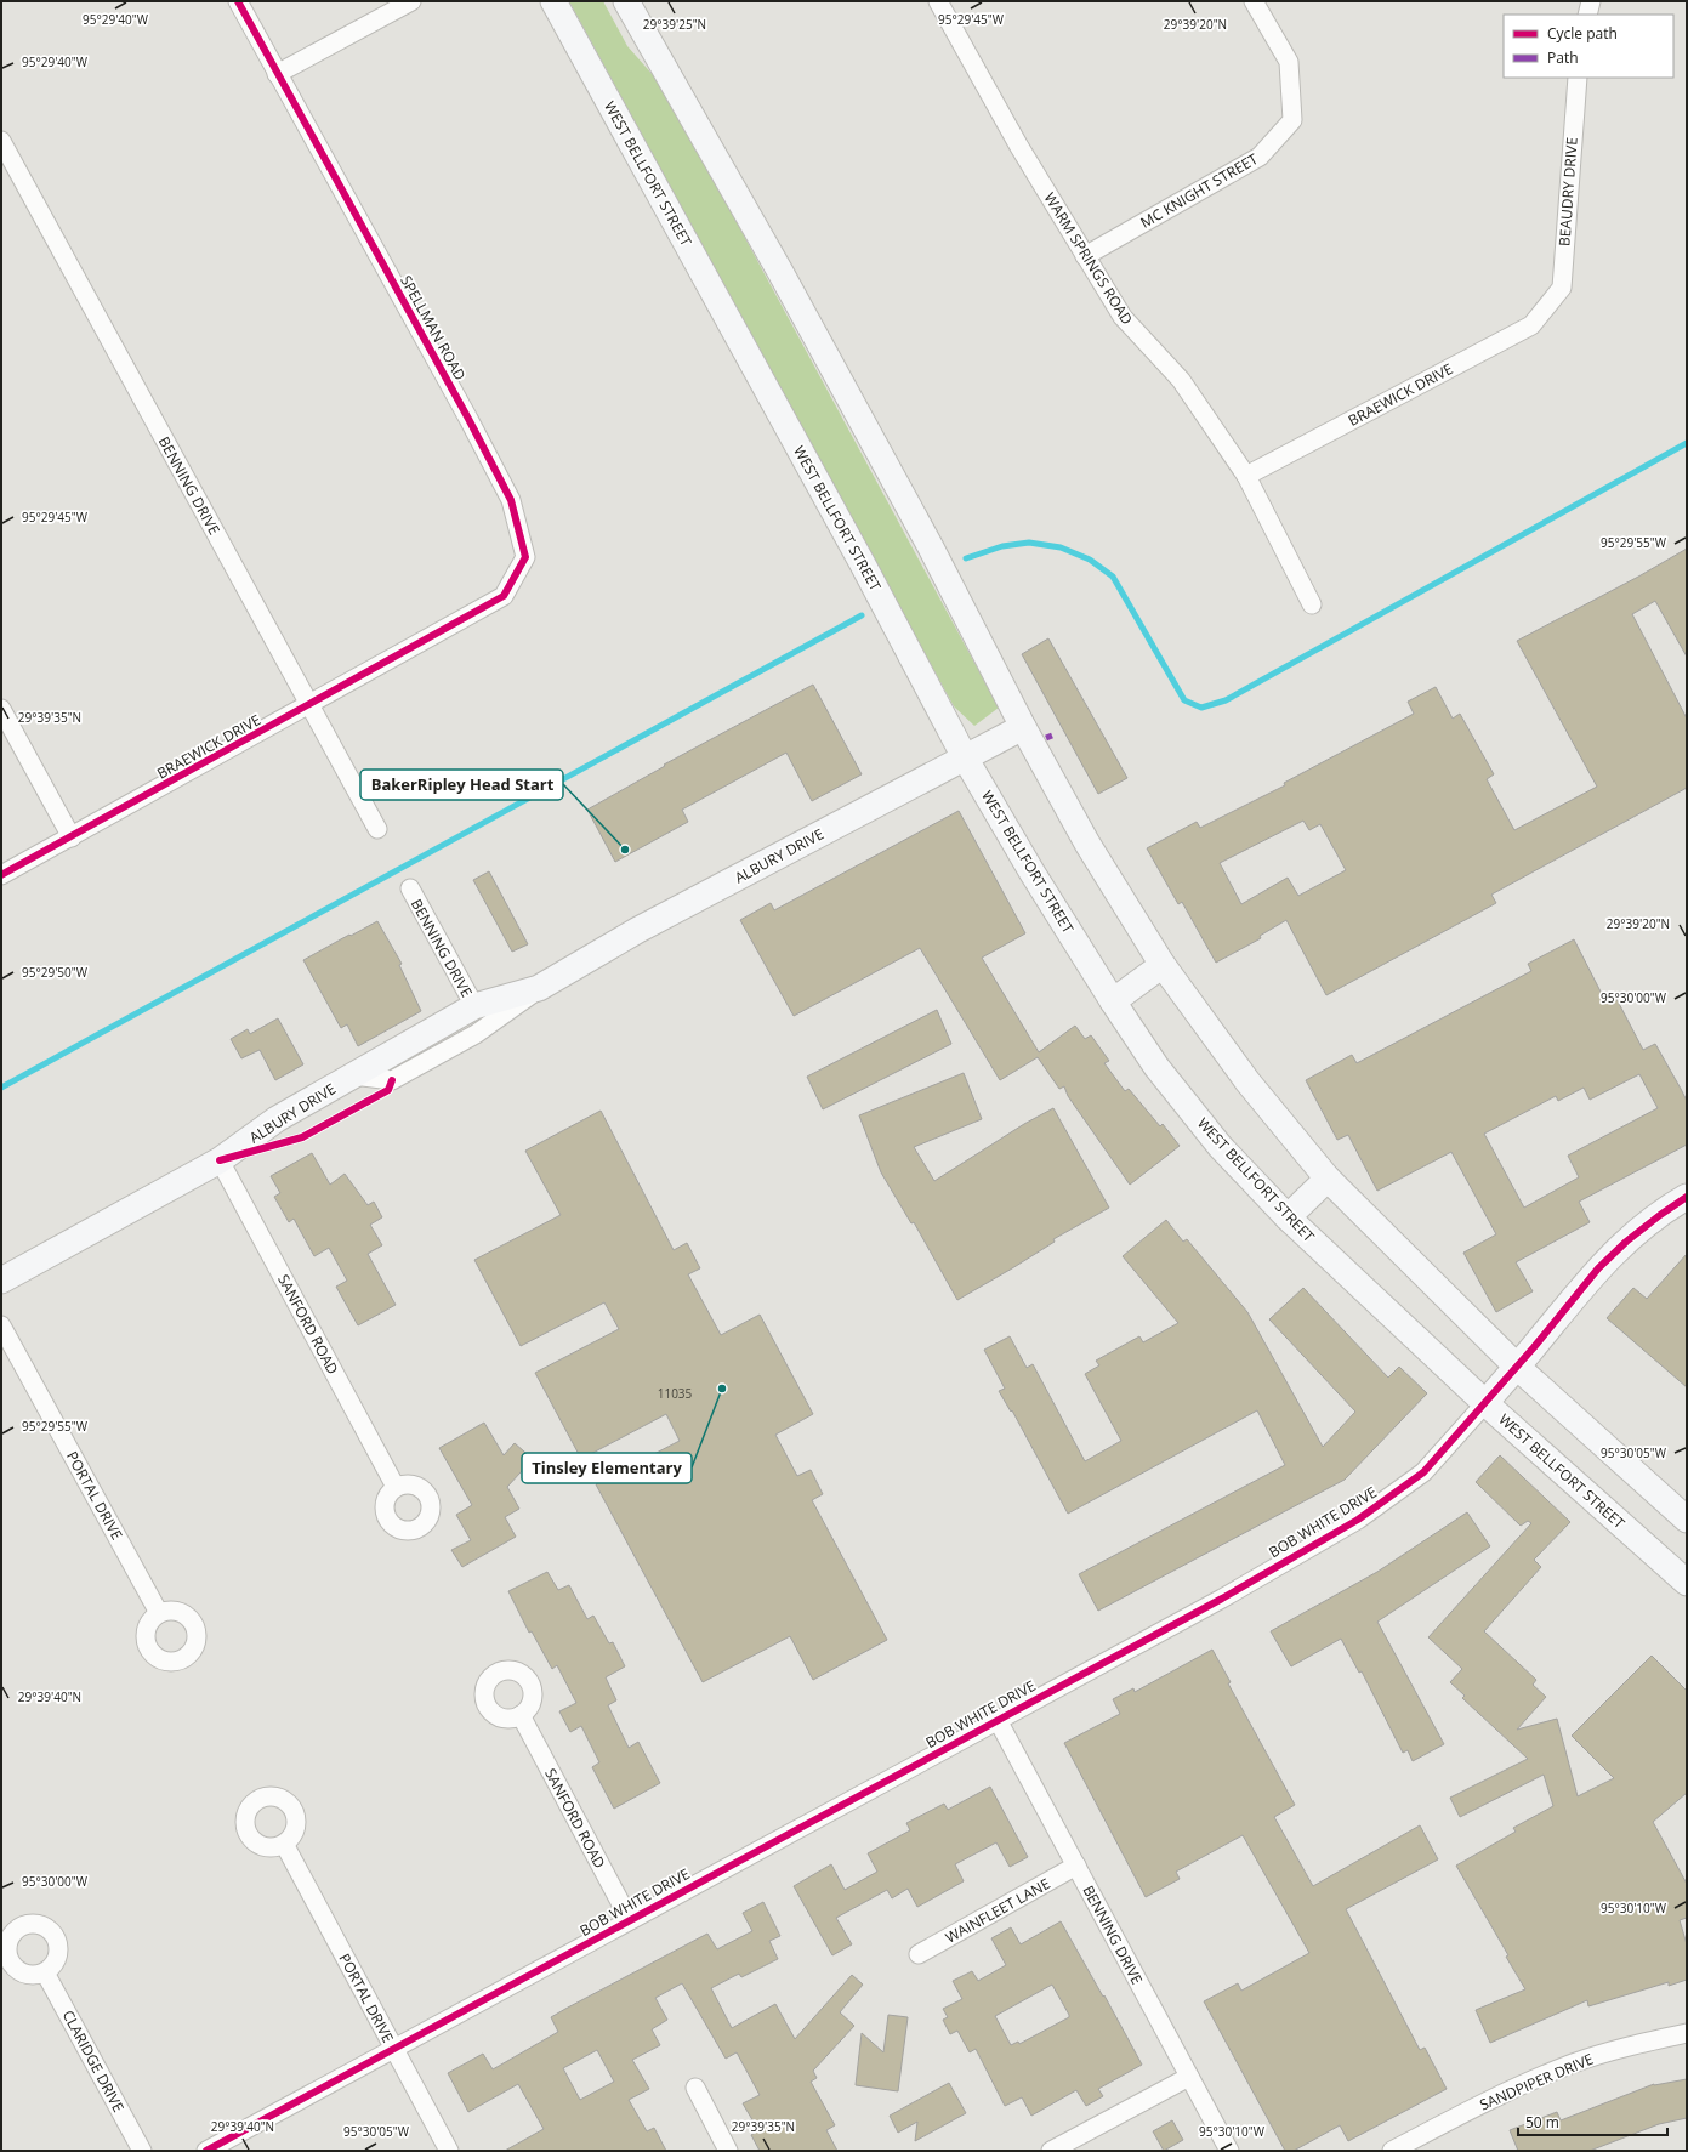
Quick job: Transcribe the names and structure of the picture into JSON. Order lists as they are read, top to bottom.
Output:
{
  "streets": {
    "main road": ["WEST BELLFORT STREET", "ALBURY DRIVE", "BOB WHITE DRIVE"],
    "street": [
      "MC KNIGHT STREET",
      "BEAUDRY DRIVE",
      "WARM SPRINGS ROAD",
      "SPELLMAN ROAD",
      "BRAEWICK DRIVE",
      "BENNING DRIVE",
      "SANFORD ROAD",
      "PORTAL DRIVE",
      "WAINFLEET LANE",
      "CLARIDGE DRIVE",
      "SANDPIPER DRIVE"
    ]
  },
  "crossings": [
    ["WEST BELLFORT STREET", "ALBURY DRIVE"],
    ["WEST BELLFORT STREET", "BOB WHITE DRIVE"],
    ["MC KNIGHT STREET", "WARM SPRINGS ROAD"],
    ["BEAUDRY DRIVE", "BRAEWICK DRIVE"],
    ["WARM SPRINGS ROAD", "BRAEWICK DRIVE"],
    ["SPELLMAN ROAD", "BRAEWICK DRIVE"],
    ["BRAEWICK DRIVE", "BENNING DRIVE"],
    ["BENNING DRIVE", "ALBURY DRIVE"],
    ["BENNING DRIVE", "BOB WHITE DRIVE"],
    ["BENNING DRIVE", "WAINFLEET LANE"],
    ["ALBURY DRIVE", "SANFORD ROAD"],
    ["SANFORD ROAD", "BOB WHITE DRIVE"],
    ["PORTAL DRIVE", "BOB WHITE DRIVE"]
  ],
  "places": ["BakerRipley Head Start", "Tinsley Elementary"],
  "house_numbers": ["11035"],
  "legend": ["Cycle path", "Path"],
  "scale_bar": "50 m",
  "coordinates": [
    "95°29'40\"W",
    "95°29'45\"W",
    "29°39'25\"N",
    "29°39'20\"N",
    "95°29'55\"W",
    "29°39'35\"N",
    "95°29'50\"W",
    "95°30'00\"W",
    "95°30'05\"W",
    "29°39'40\"N",
    "95°30'10\"W"
  ]
}
